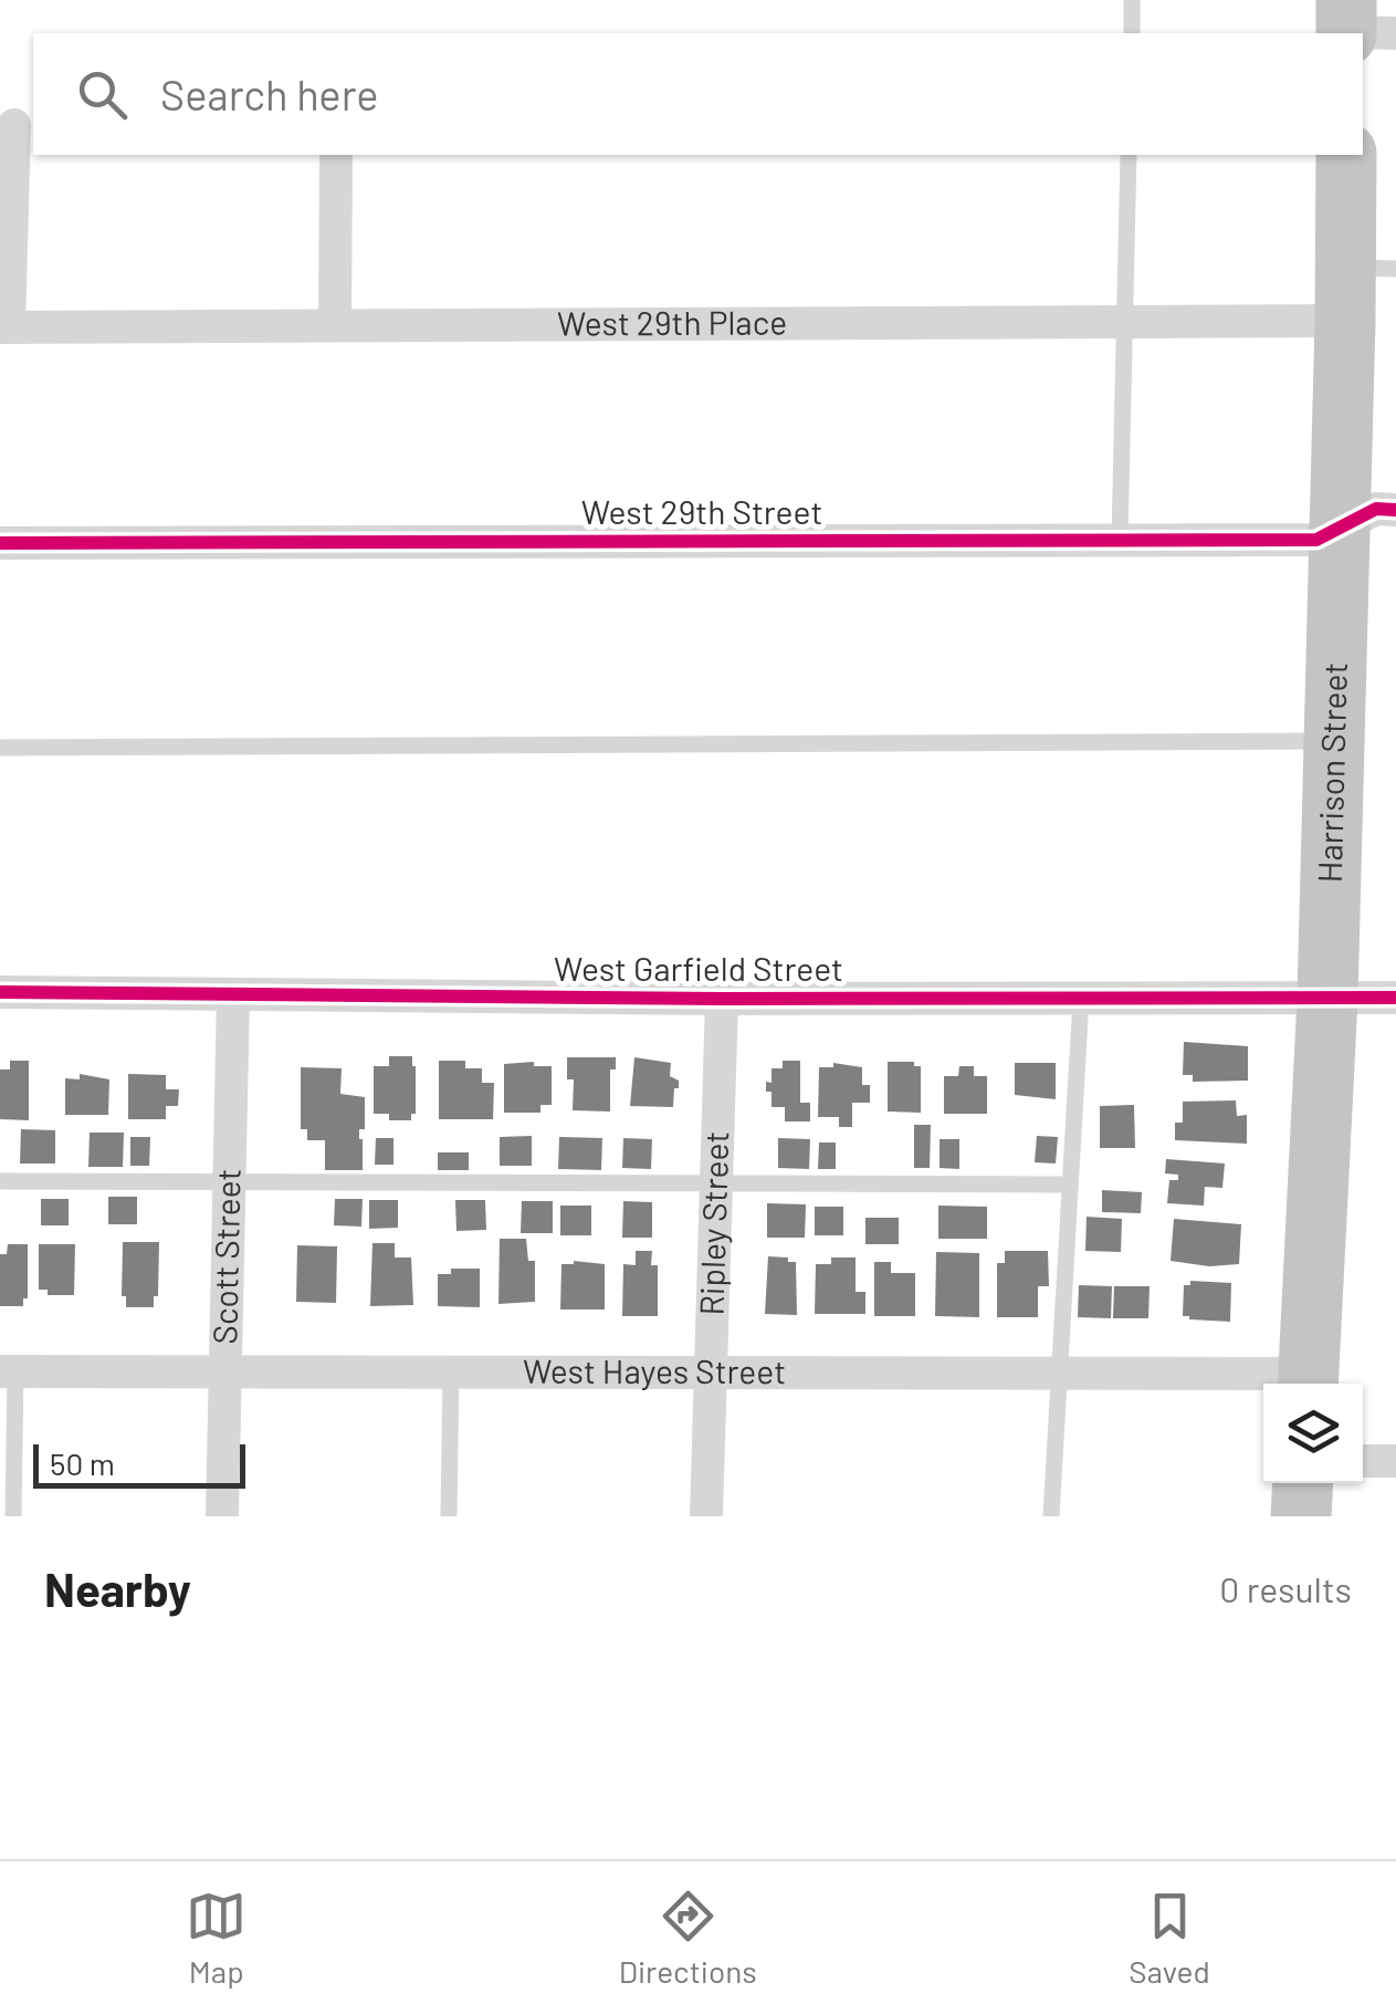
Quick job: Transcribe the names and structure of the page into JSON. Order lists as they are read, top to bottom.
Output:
{
  "streets": {
    "highway": ["Harrison Street"],
    "street": [
      "West 29th Place",
      "West 29th Street",
      "West Garfield Street",
      "Ripley Street",
      "Scott Street",
      "West Hayes Street"
    ]
  },
  "crossings": [
    ["West 29th Place", "Harrison Street"],
    ["West 29th Street", "Harrison Street"],
    ["Harrison Street", "West Garfield Street"],
    ["Harrison Street", "West Hayes Street"],
    ["West Garfield Street", "Ripley Street"],
    ["West Garfield Street", "Scott Street"],
    ["Ripley Street", "West Hayes Street"],
    ["Scott Street", "West Hayes Street"]
  ],
  "scale_bar": "50 m",
  "page": {
    "search": "Search here",
    "scale": "50 m",
    "heading": ["Nearby", "0 results"],
    "nav": ["Map", "Directions", "Saved"]
  }
}
